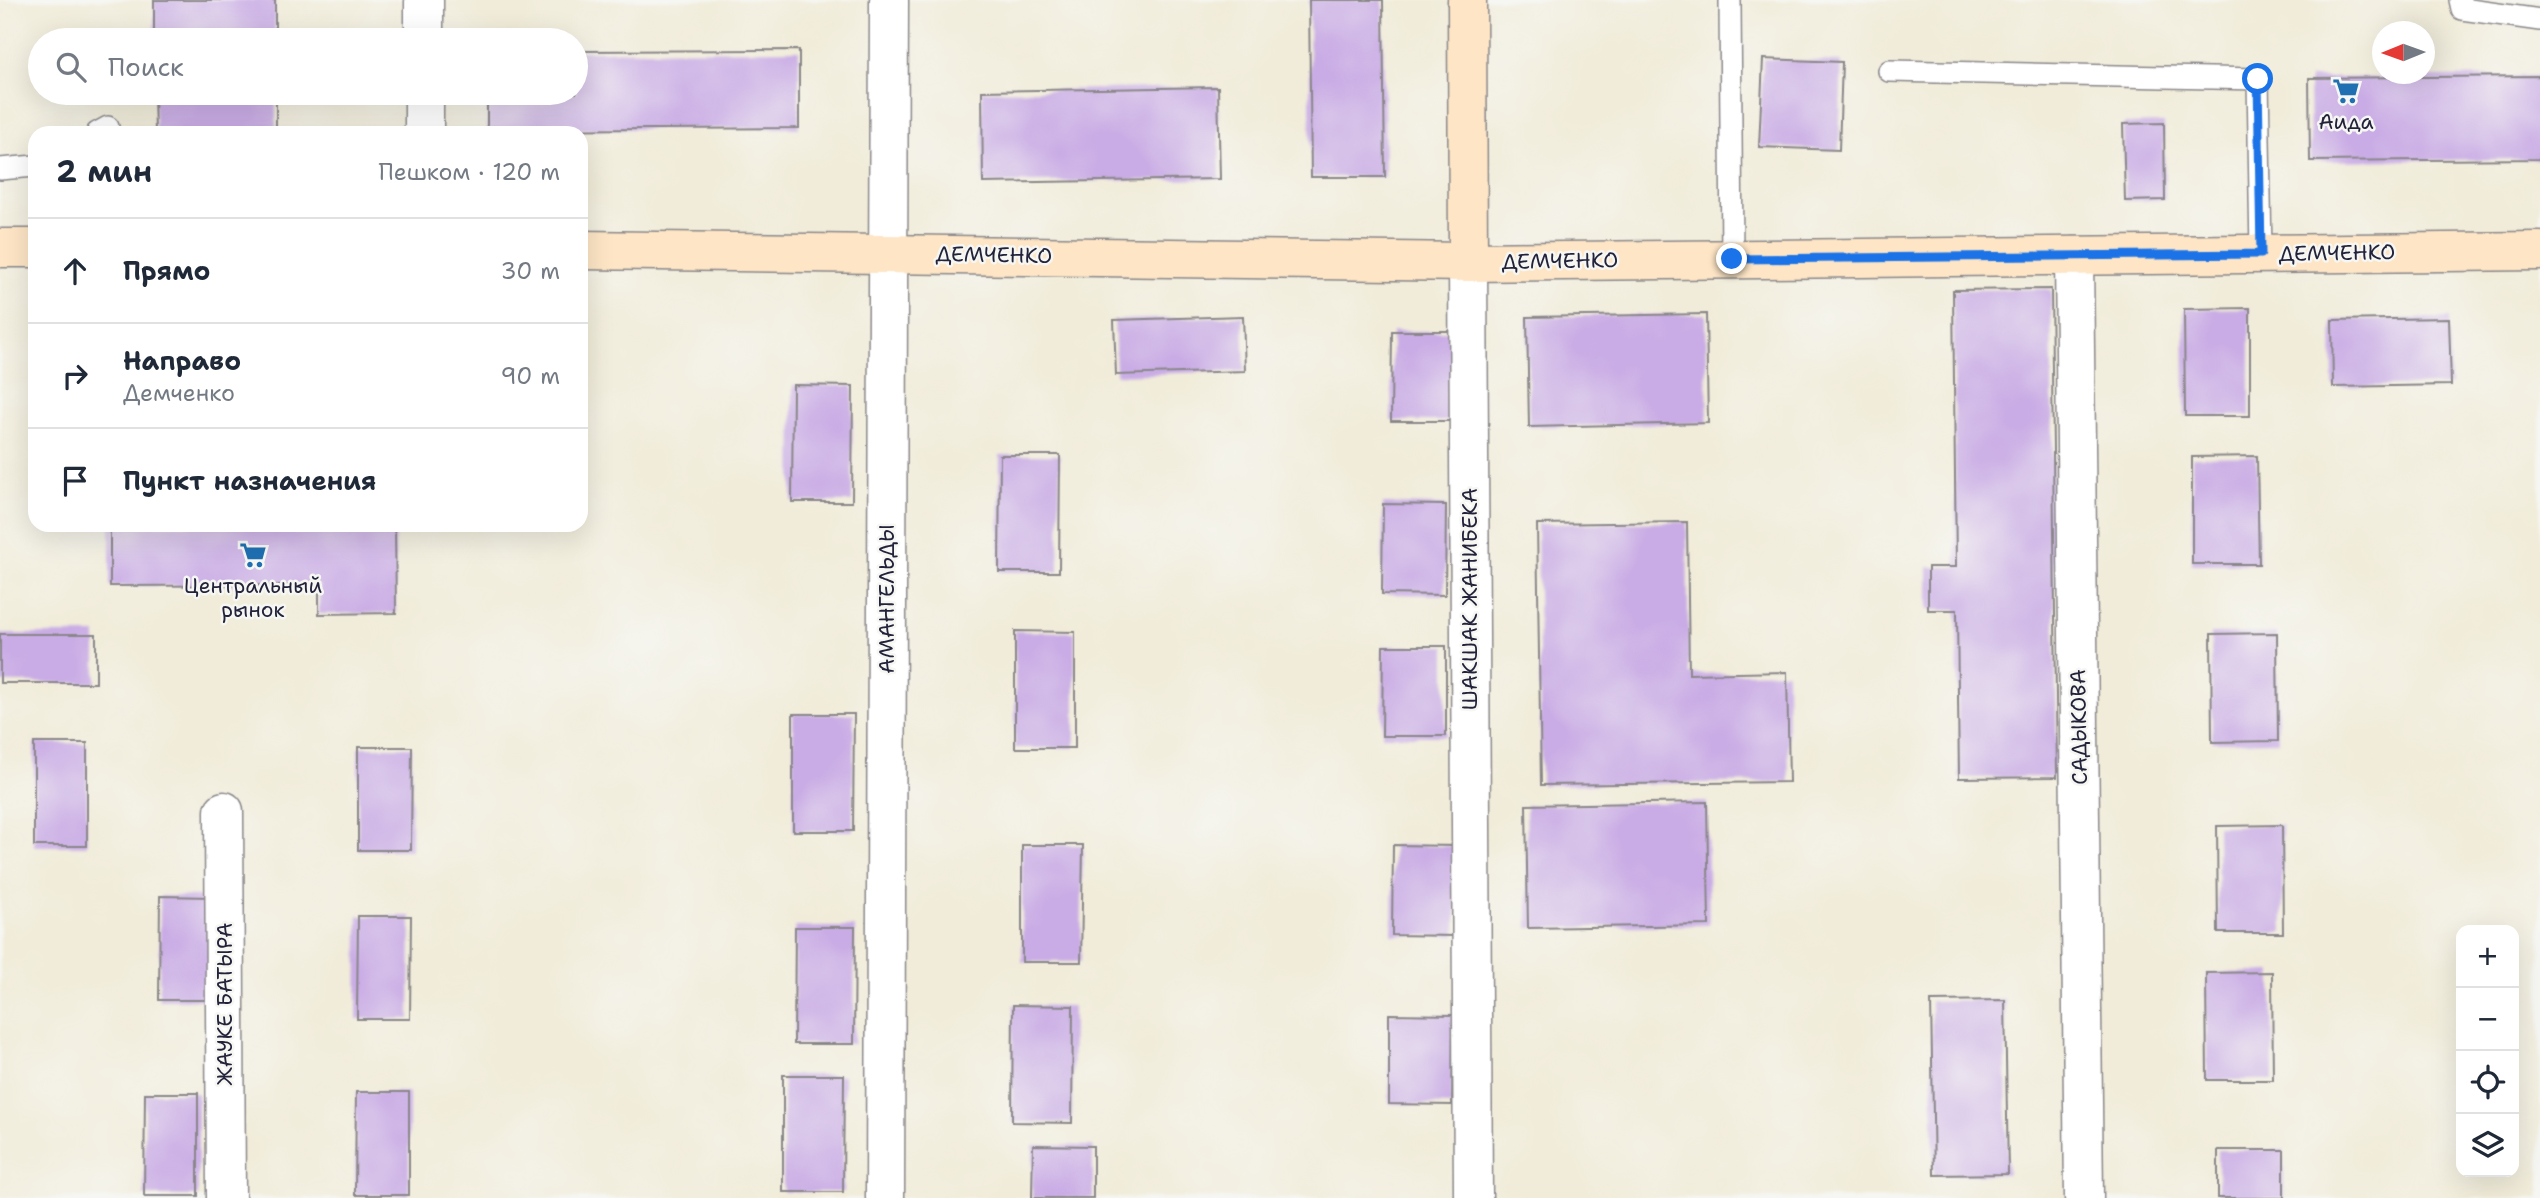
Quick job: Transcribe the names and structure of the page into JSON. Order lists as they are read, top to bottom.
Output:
{
  "streets": {
    "street": [
      "ДЕМЧЕНКО",
      "АМАНГЕЛЬДЫ",
      "ШАКШАК ЖАНИБЕКА",
      "САДЫКОВА",
      "ЖАУКЕ БАТЫРА"
    ]
  },
  "crossings": [
    ["ДЕМЧЕНКО", "АМАНГЕЛЬДЫ"],
    ["ДЕМЧЕНКО", "ШАКШАК ЖАНИБЕКА"],
    ["ДЕМЧЕНКО", "САДЫКОВА"]
  ],
  "places": {
    "supermarket": ["Аида", "Центральный рынок"]
  },
  "north": "left",
  "page": {
    "search": "Поиск",
    "heading": ["2 мин", "Пешком · 120 m"],
    "list": [
      ["Прямо", "30 m"],
      ["Направо", "Демченко", "90 m"],
      "Пункт назначения"
    ],
    "map_buttons": ["+", "−"]
  }
}
